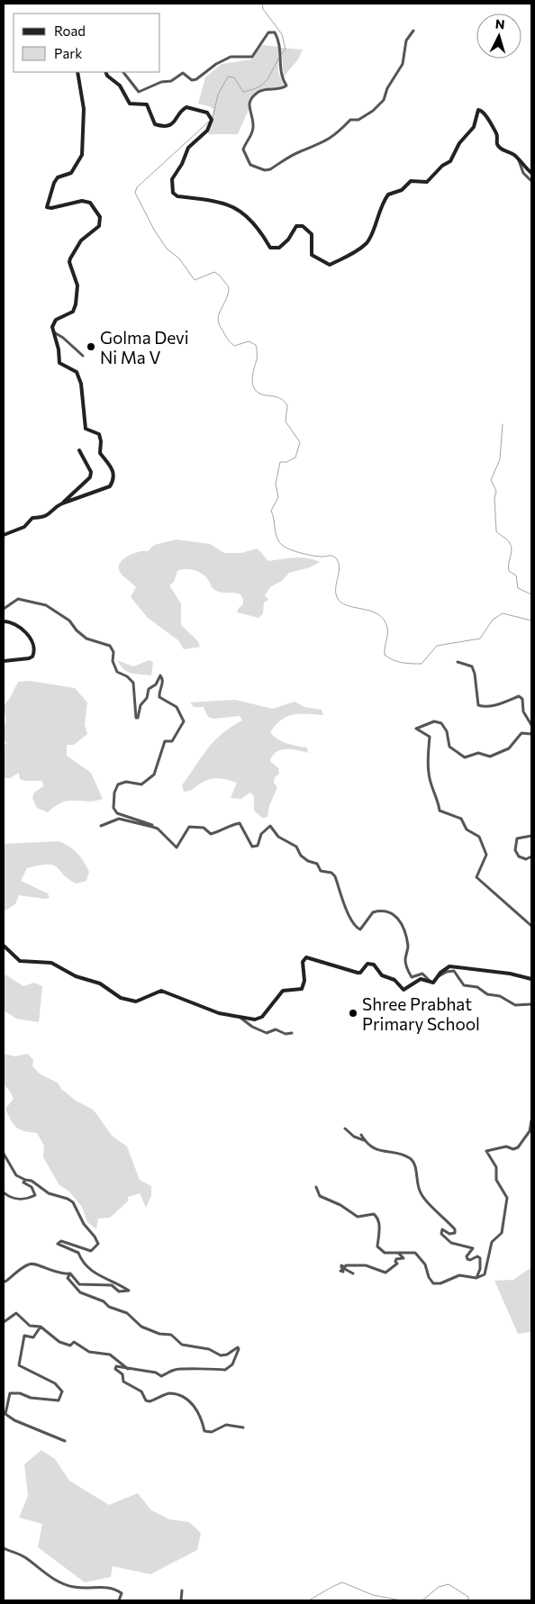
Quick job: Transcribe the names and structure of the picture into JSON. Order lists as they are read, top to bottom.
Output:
{
  "places": ["Golma Devi Ni Ma V", "Shree Prabhat Primary School"],
  "legend": ["Road", "Park"],
  "north": "top"
}
